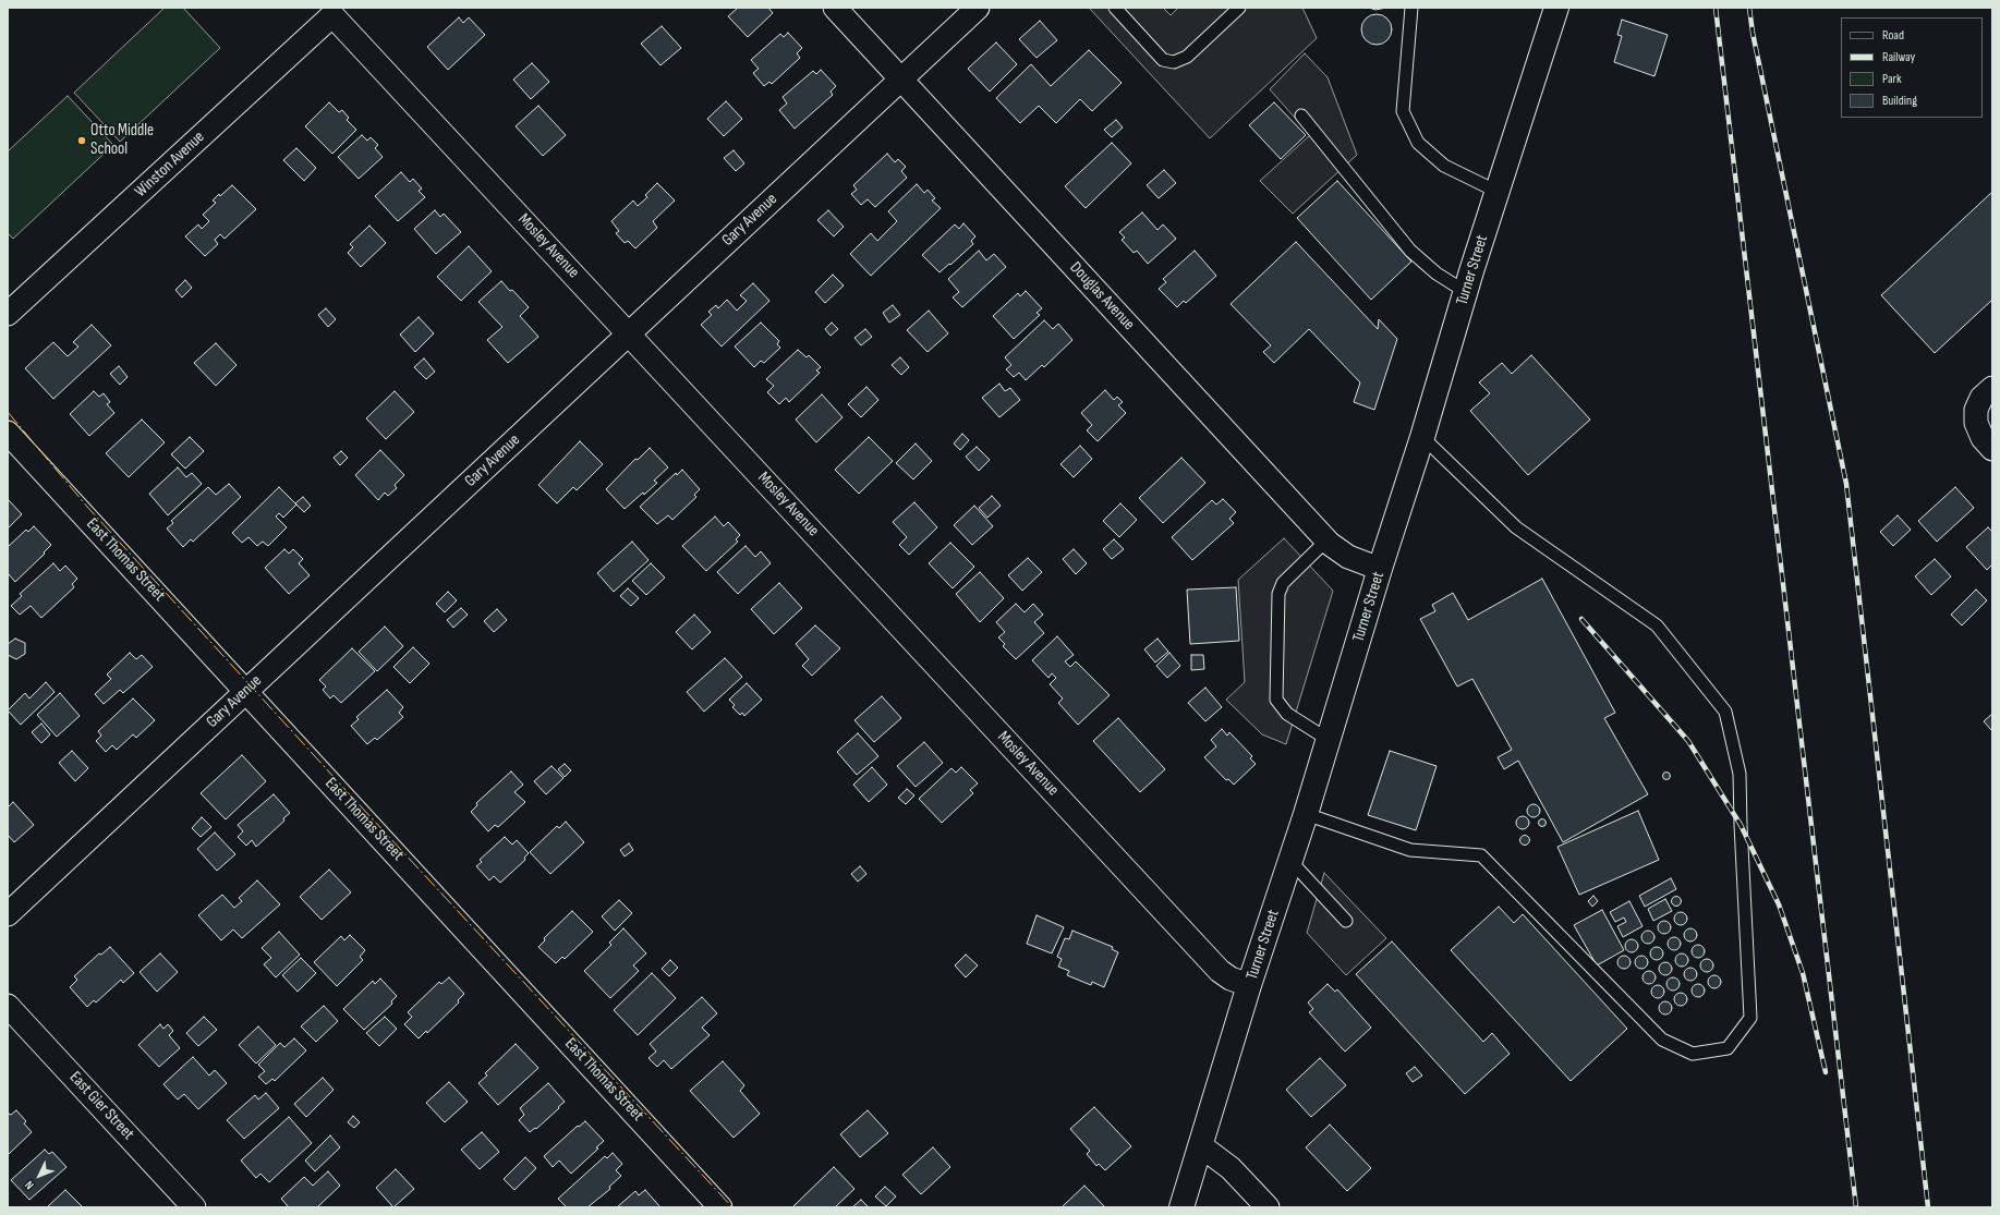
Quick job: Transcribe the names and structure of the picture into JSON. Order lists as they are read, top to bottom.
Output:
{
  "streets": {
    "street": [
      "Winston Avenue",
      "Gary Avenue",
      "Mosley Avenue",
      "Turner Street",
      "Douglas Avenue",
      "East Thomas Street",
      "East Gier Street"
    ]
  },
  "crossings": [
    ["Winston Avenue", "Mosley Avenue"],
    ["Gary Avenue", "Mosley Avenue"],
    ["Gary Avenue", "Douglas Avenue"],
    ["Gary Avenue", "East Thomas Street"],
    ["Mosley Avenue", "Turner Street"],
    ["Turner Street", "Douglas Avenue"]
  ],
  "places": ["Otto Middle School"],
  "legend": [
    "Road",
    "Railway",
    "Park",
    "Building"
  ],
  "north": "bottom left"
}
